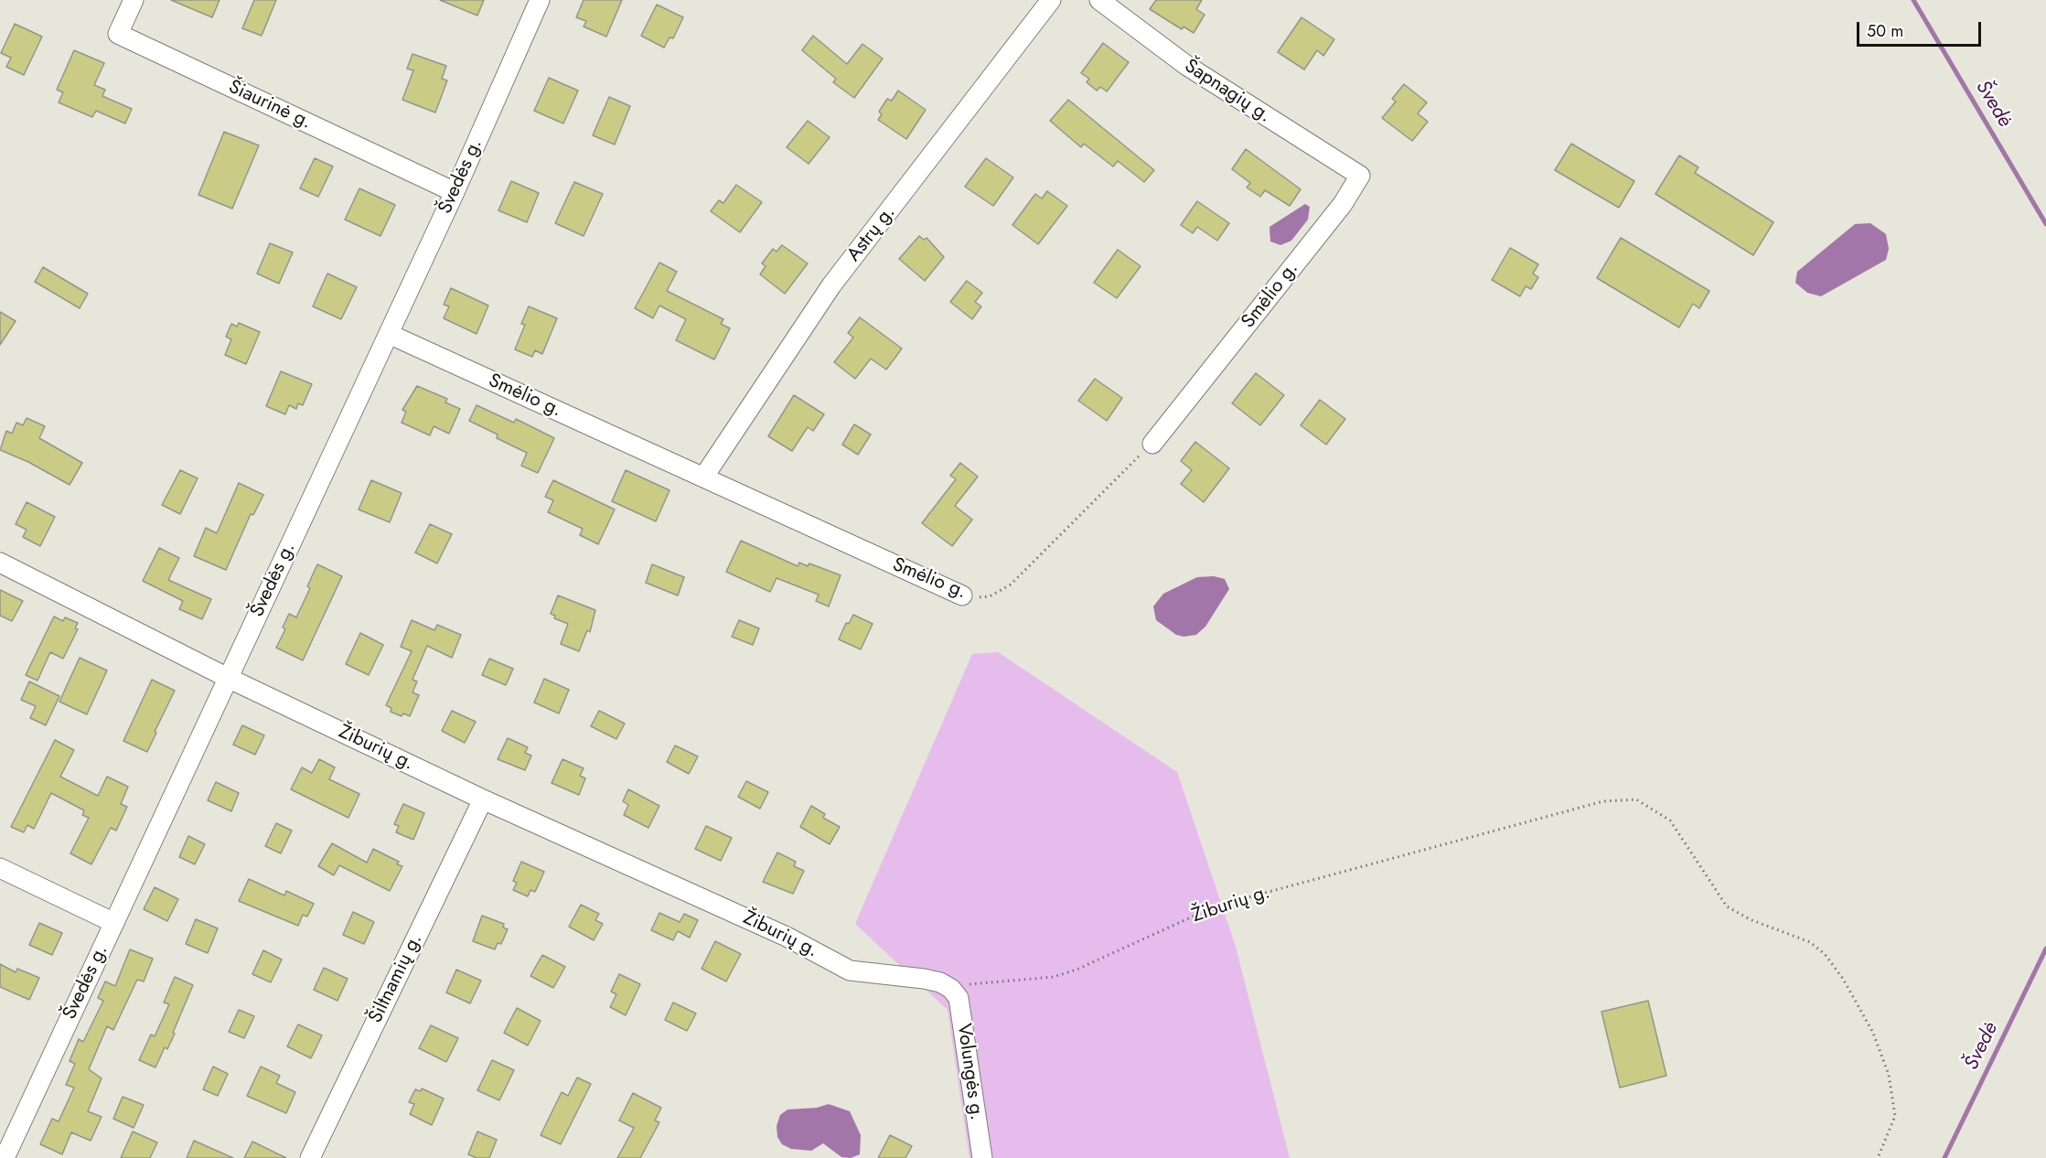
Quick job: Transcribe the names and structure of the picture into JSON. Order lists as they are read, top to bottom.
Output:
{
  "streets": {
    "street": [
      "Šapnagių g.",
      "Šiaurinė g.",
      "Švedės g.",
      "Astrų g.",
      "Smėlio g.",
      "Žiburių g.",
      "Šiltnamių g.",
      "Volungės g."
    ]
  },
  "crossings": [
    ["Šapnagių g.", "Smėlio g."],
    ["Šiaurinė g.", "Švedės g."],
    ["Švedės g.", "Smėlio g."],
    ["Švedės g.", "Žiburių g."],
    ["Astrų g.", "Smėlio g."],
    ["Žiburių g.", "Šiltnamių g."],
    ["Žiburių g.", "Volungės g."]
  ],
  "water": ["Švedė"],
  "scale_bar": "50 m"
}
